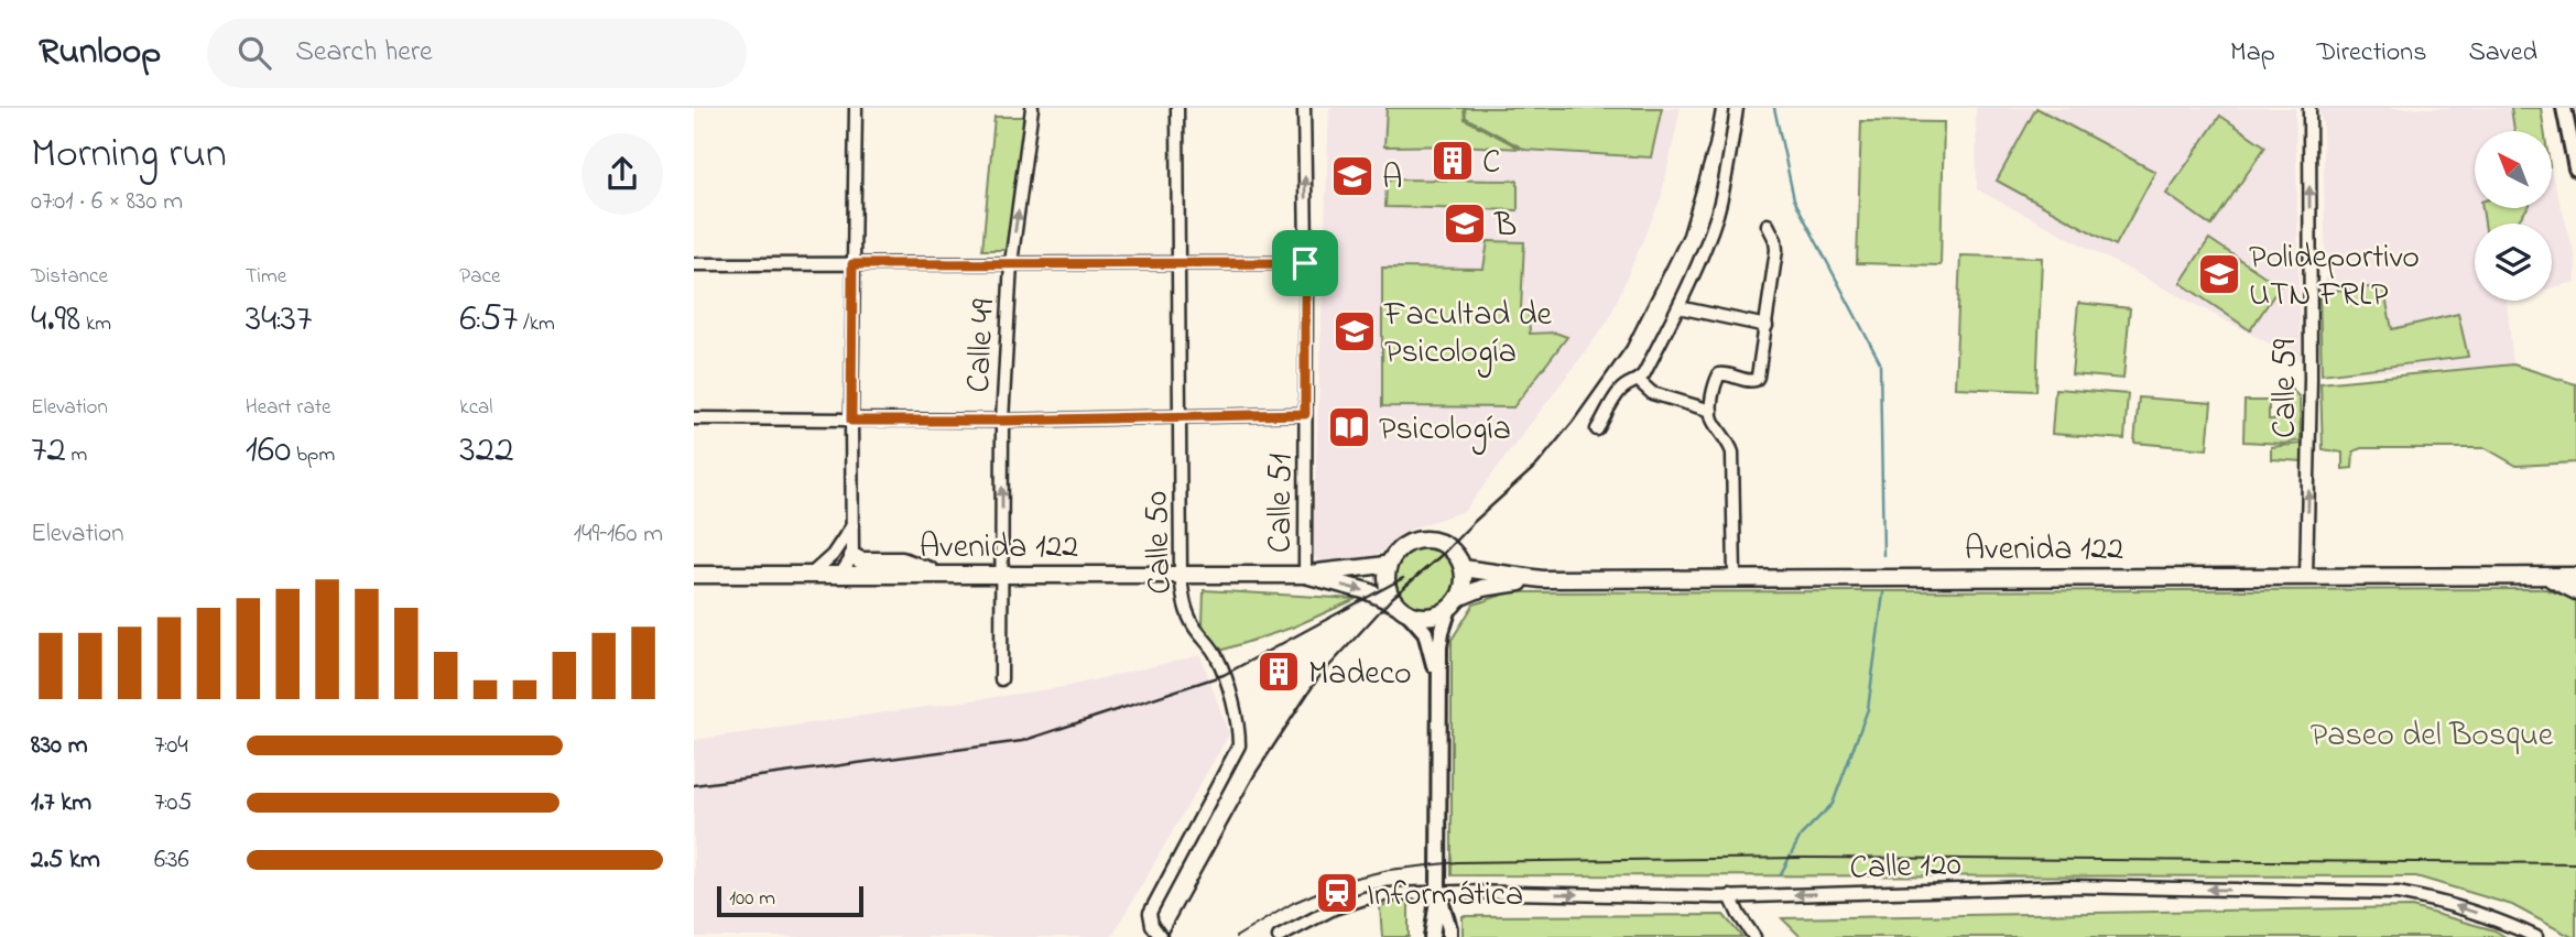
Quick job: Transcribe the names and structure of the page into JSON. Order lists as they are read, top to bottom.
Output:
{
  "streets": {
    "highway": ["Avenida 122"],
    "street": [
      "Calle 49",
      "Calle 59",
      "Calle 51",
      "Calle 50",
      "Calle 120"
    ]
  },
  "crossings": [
    ["Calle 49", "Avenida 122"],
    ["Calle 59", "Avenida 122"],
    ["Calle 51", "Avenida 122"],
    ["Calle 50", "Avenida 122"]
  ],
  "one_way": ["Calle 49", "Calle 59"],
  "parks": ["Paseo del Bosque"],
  "places": {
    "building": ["C", "Madeco"],
    "school or university": [
      "A",
      "B",
      "Polideportivo UTN FRLP",
      "Facultad de Psicología"
    ],
    "library": ["Psicología"],
    "station": ["Informática"]
  },
  "scale_bar": "100 m",
  "north": "top left",
  "page": {
    "header": "Runloop",
    "search": "Search here",
    "nav": ["Map", "Directions", "Saved"],
    "heading": ["Morning run", "07:01 · 6 × 830 m"],
    "stats": [
      ["Distance", "4.98 km"],
      ["Time", "34:37"],
      ["Pace", "6:57 /km"],
      ["Elevation", "72 m"],
      ["Heart rate", "160 bpm"],
      ["kcal", "322"]
    ],
    "chart": ["Elevation", "149–160 m"],
    "list": [
      {
        "name": "830 m",
        "note": "7:04"
      },
      {
        "name": "1.7 km",
        "note": "7:05"
      },
      {
        "name": "2.5 km",
        "note": "6:36"
      }
    ],
    "scale": "100 m"
  }
}
